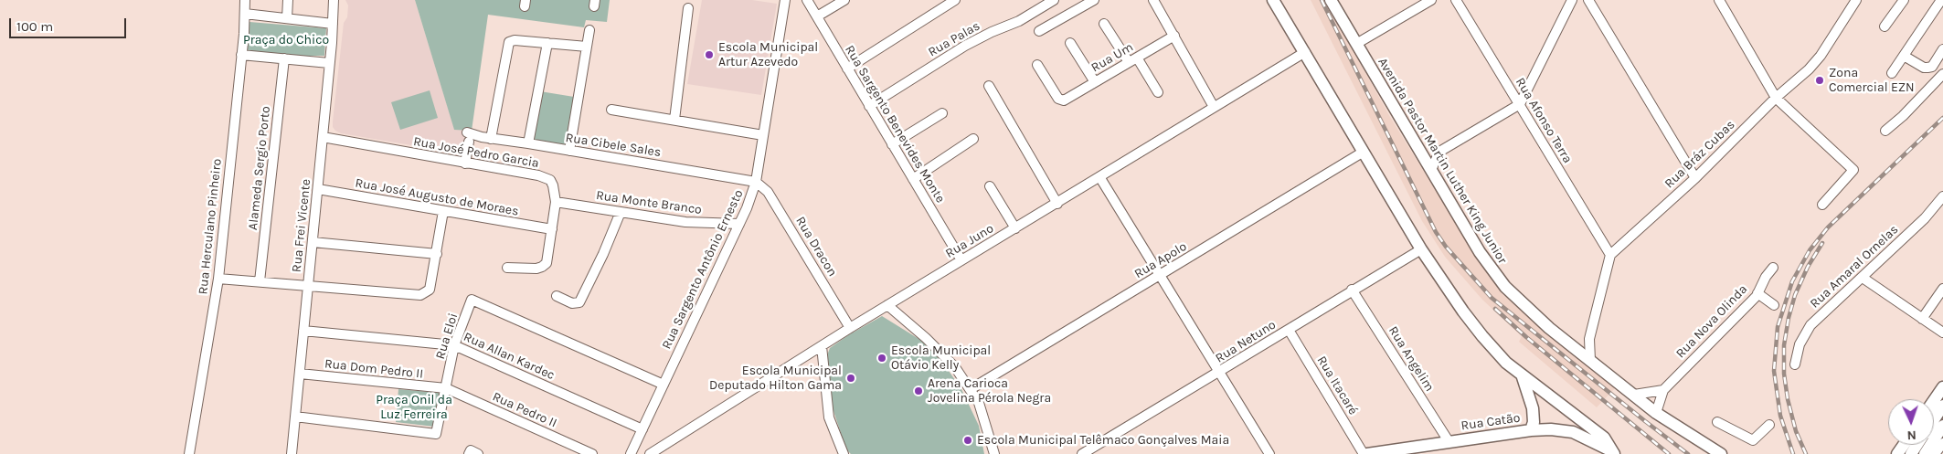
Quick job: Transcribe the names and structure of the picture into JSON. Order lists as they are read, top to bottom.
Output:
{
  "streets": {
    "main road": ["Avenida Pastor Martin Luther King Junior", "Rua Catão"],
    "street": [
      "Rua Palas",
      "Rua Um",
      "Rua Afonso Terra",
      "Rua Sargento Benevides Monte",
      "Rua Cibele Sales",
      "Rua José Pedro Garcia",
      "Rua Bráz Cubas",
      "Alameda Sergio Porto",
      "Rua José Augusto de Moraes",
      "Rua Monte Branco",
      "Rua Frei Vicente",
      "Rua Herculano Pinheiro",
      "Rua Juno",
      "Rua Dracon",
      "Rua Apolo",
      "Rua Amaral Ornelas",
      "Rua Sargento Antônio Ernesto",
      "Rua Nova Olinda",
      "Rua Eloi",
      "Rua Netuno",
      "Rua Allan Kardec",
      "Rua Angelim",
      "Rua Dom Pedro II",
      "Rua Itacaré",
      "Rua Pedro II"
    ]
  },
  "crossings": [
    ["Rua Palas", "Rua Sargento Benevides Monte"],
    ["Rua Afonso Terra", "Rua Bráz Cubas"],
    ["Rua Sargento Benevides Monte", "Rua Juno"],
    ["Rua Cibele Sales", "Rua José Pedro Garcia"],
    ["Rua Cibele Sales", "Rua Dracon"],
    ["Rua Cibele Sales", "Rua Sargento Antônio Ernesto"],
    ["Rua José Pedro Garcia", "Rua José Augusto de Moraes"],
    ["Rua José Pedro Garcia", "Rua Monte Branco"],
    ["Rua José Pedro Garcia", "Rua Frei Vicente"],
    ["Avenida Pastor Martin Luther King Junior", "Rua Nova Olinda"],
    ["Rua José Augusto de Moraes", "Rua Frei Vicente"],
    ["Rua Monte Branco", "Rua Sargento Antônio Ernesto"],
    ["Rua Frei Vicente", "Rua Eloi"],
    ["Rua Frei Vicente", "Rua Allan Kardec"],
    ["Rua Frei Vicente", "Rua Dom Pedro II"],
    ["Rua Juno", "Rua Dracon"],
    ["Rua Dracon", "Rua Sargento Antônio Ernesto"],
    ["Rua Sargento Antônio Ernesto", "Rua Eloi"],
    ["Rua Sargento Antônio Ernesto", "Rua Allan Kardec"],
    ["Rua Eloi", "Rua Allan Kardec"],
    ["Rua Eloi", "Rua Dom Pedro II"],
    ["Rua Eloi", "Rua Pedro II"],
    ["Rua Netuno", "Rua Angelim"],
    ["Rua Netuno", "Rua Itacaré"],
    ["Rua Angelim", "Rua Catão"],
    ["Rua Dom Pedro II", "Rua Pedro II"]
  ],
  "parks": ["Praça do Chico", "Praça Onil da Luz Ferreira"],
  "places": [
    "Escola Municipal Artur Azevedo",
    "Zona Comercial EZN",
    "Escola Municipal Otávio Kelly",
    "Escola Municipal Deputado Hilton Gama",
    "Arena Carioca Jovelina Pérola Negra",
    "Escola Municipal Telêmaco Gonçalves Maia"
  ],
  "scale_bar": "100 m",
  "north": "bottom"
}
